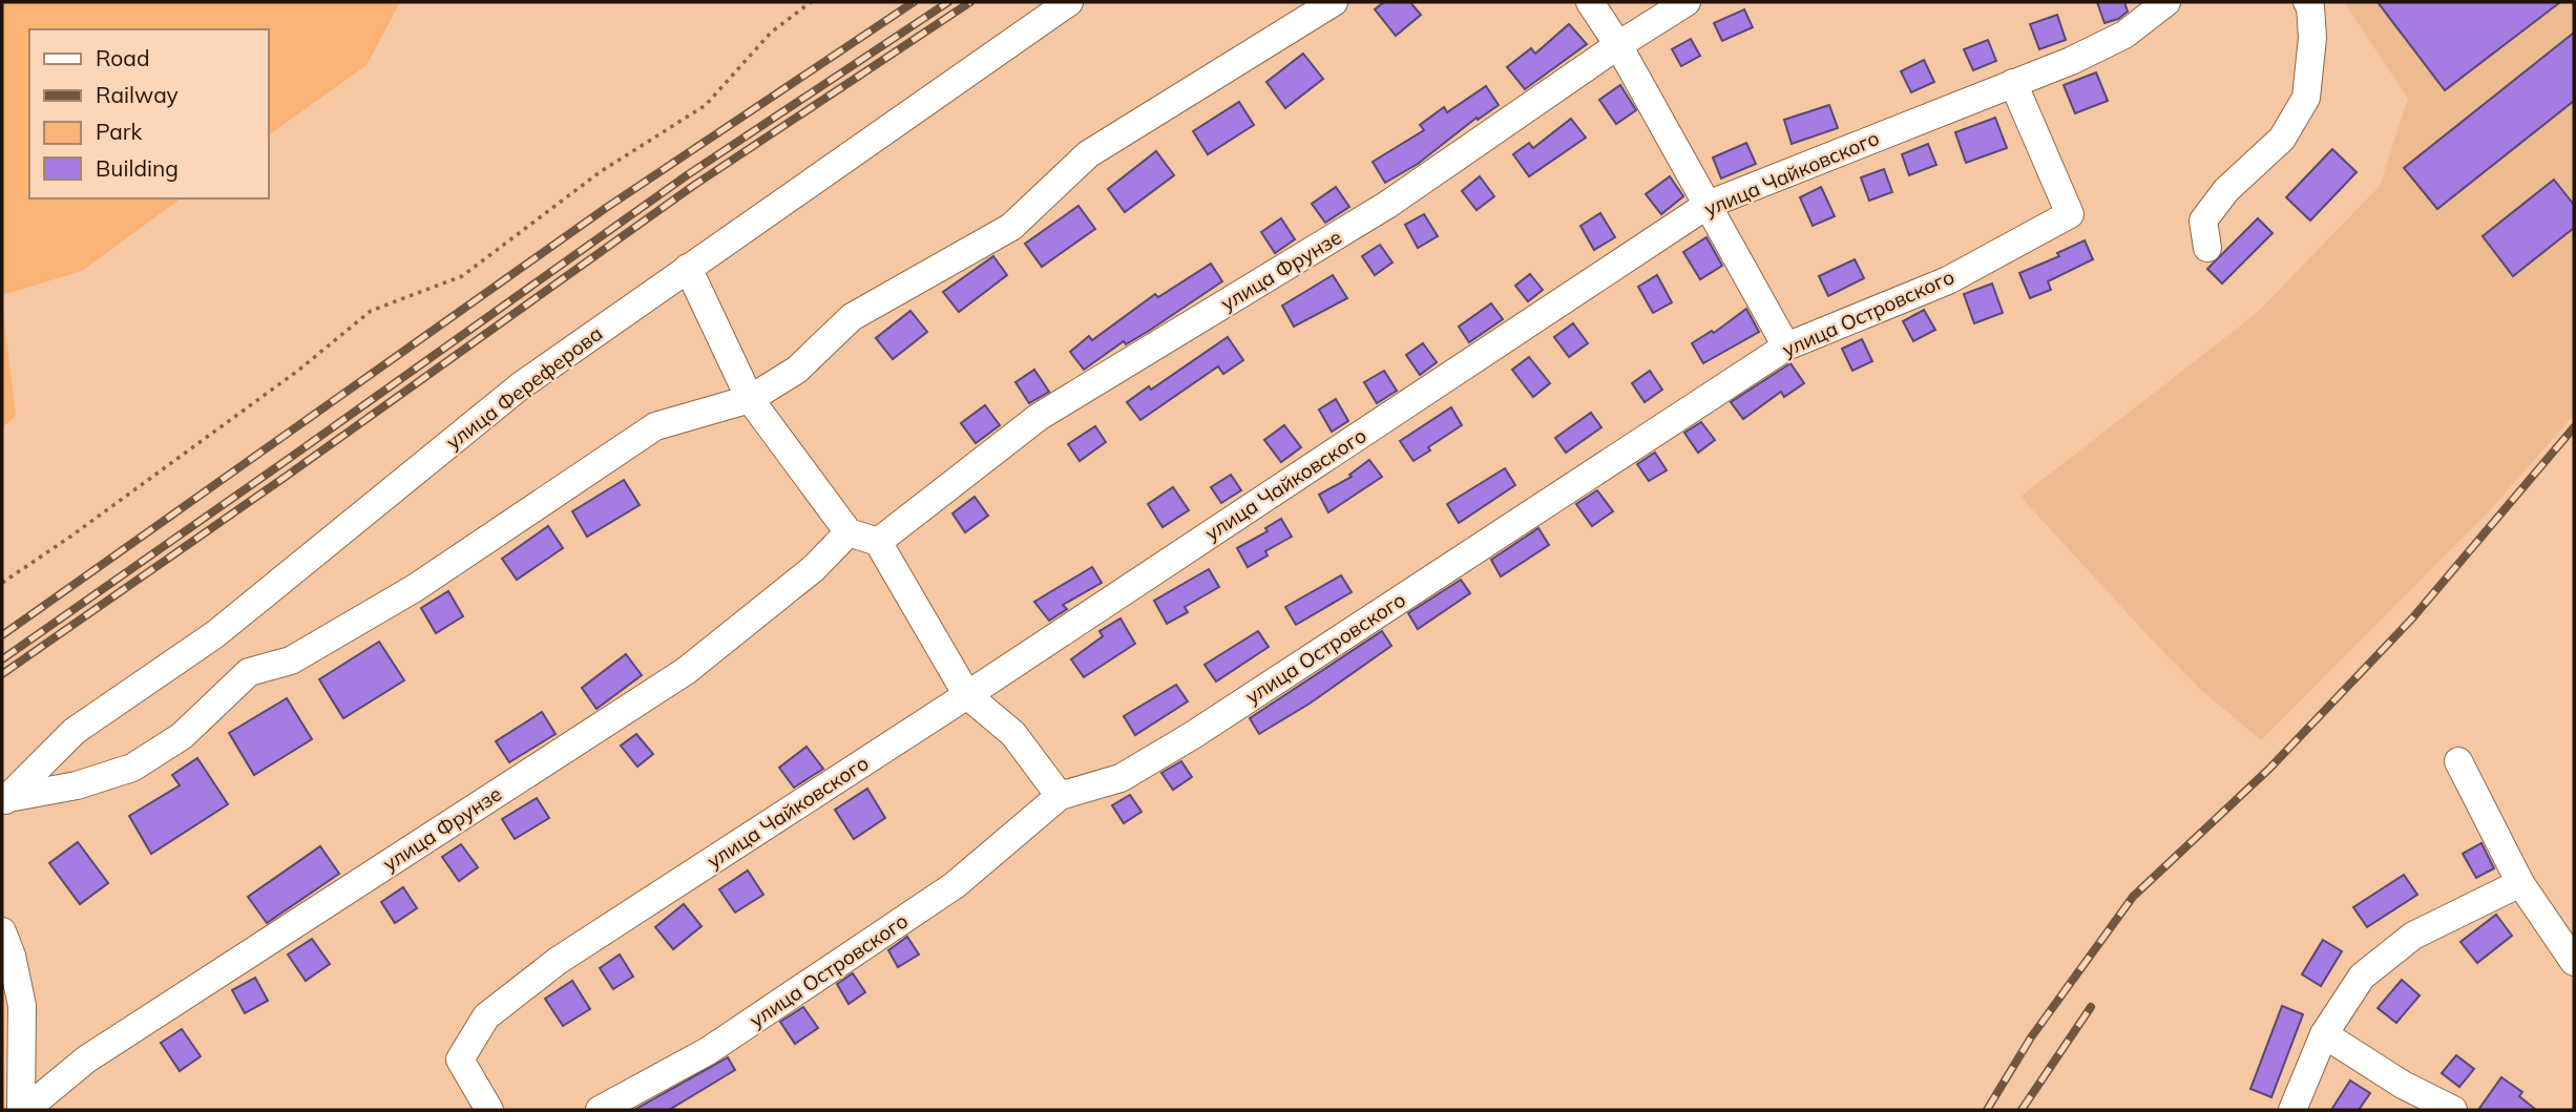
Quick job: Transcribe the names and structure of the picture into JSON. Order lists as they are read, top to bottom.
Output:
{
  "streets": {
    "street": [
      "улица Чайковского",
      "улица Фрунзе",
      "улица Островского",
      "улица Фереферова"
    ]
  },
  "crossings": [
    ["улица Чайковского", "улица Островского"]
  ],
  "legend": [
    "Road",
    "Railway",
    "Park",
    "Building"
  ]
}
